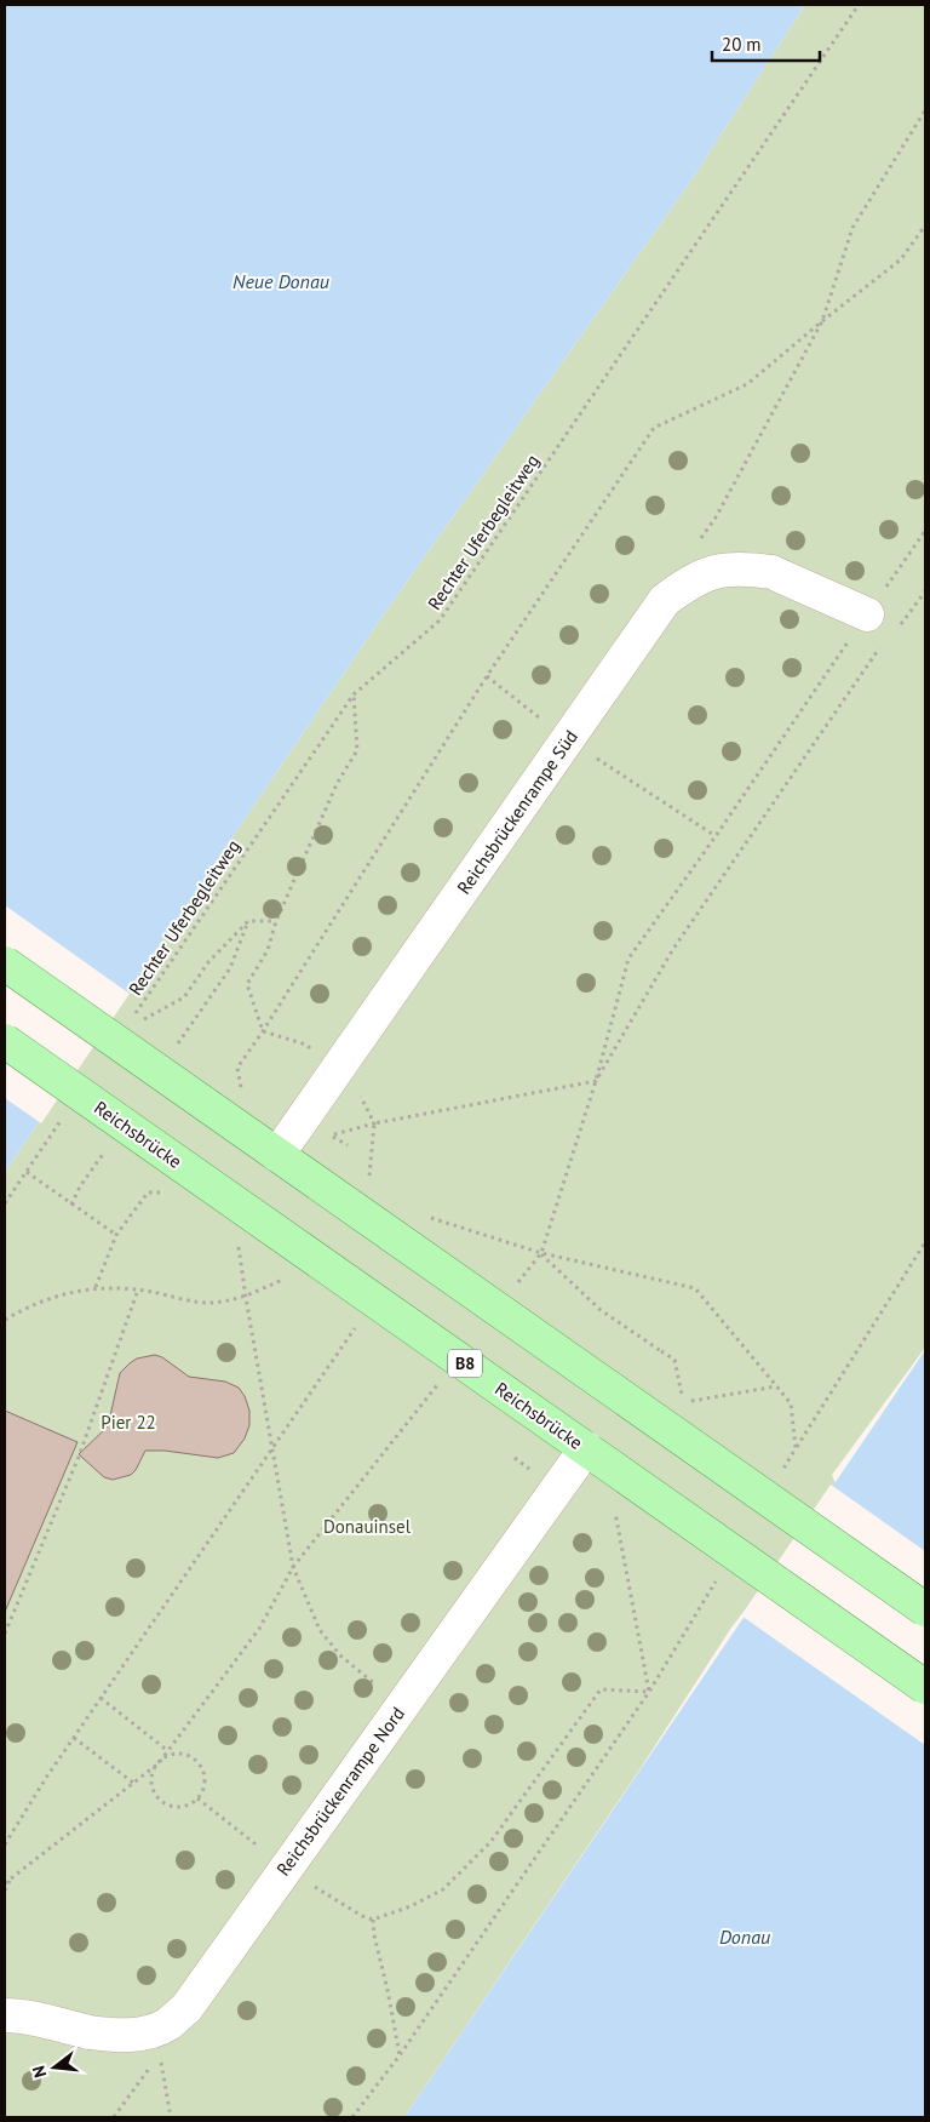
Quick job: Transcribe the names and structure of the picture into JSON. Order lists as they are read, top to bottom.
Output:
{
  "streets": {
    "main road": ["Reichsbrücke", "B8"],
    "lane": ["Reichsbrückenrampe Süd", "Reichsbrückenrampe Nord"],
    "path": ["Rechter Uferbegleitweg"]
  },
  "crossings": [
    ["Reichsbrücke", "Reichsbrückenrampe Nord"]
  ],
  "water": ["Neue Donau", "Donau"],
  "parks": ["Pier 22", "Donauinsel"],
  "scale_bar": "20 m",
  "north": "left"
}
